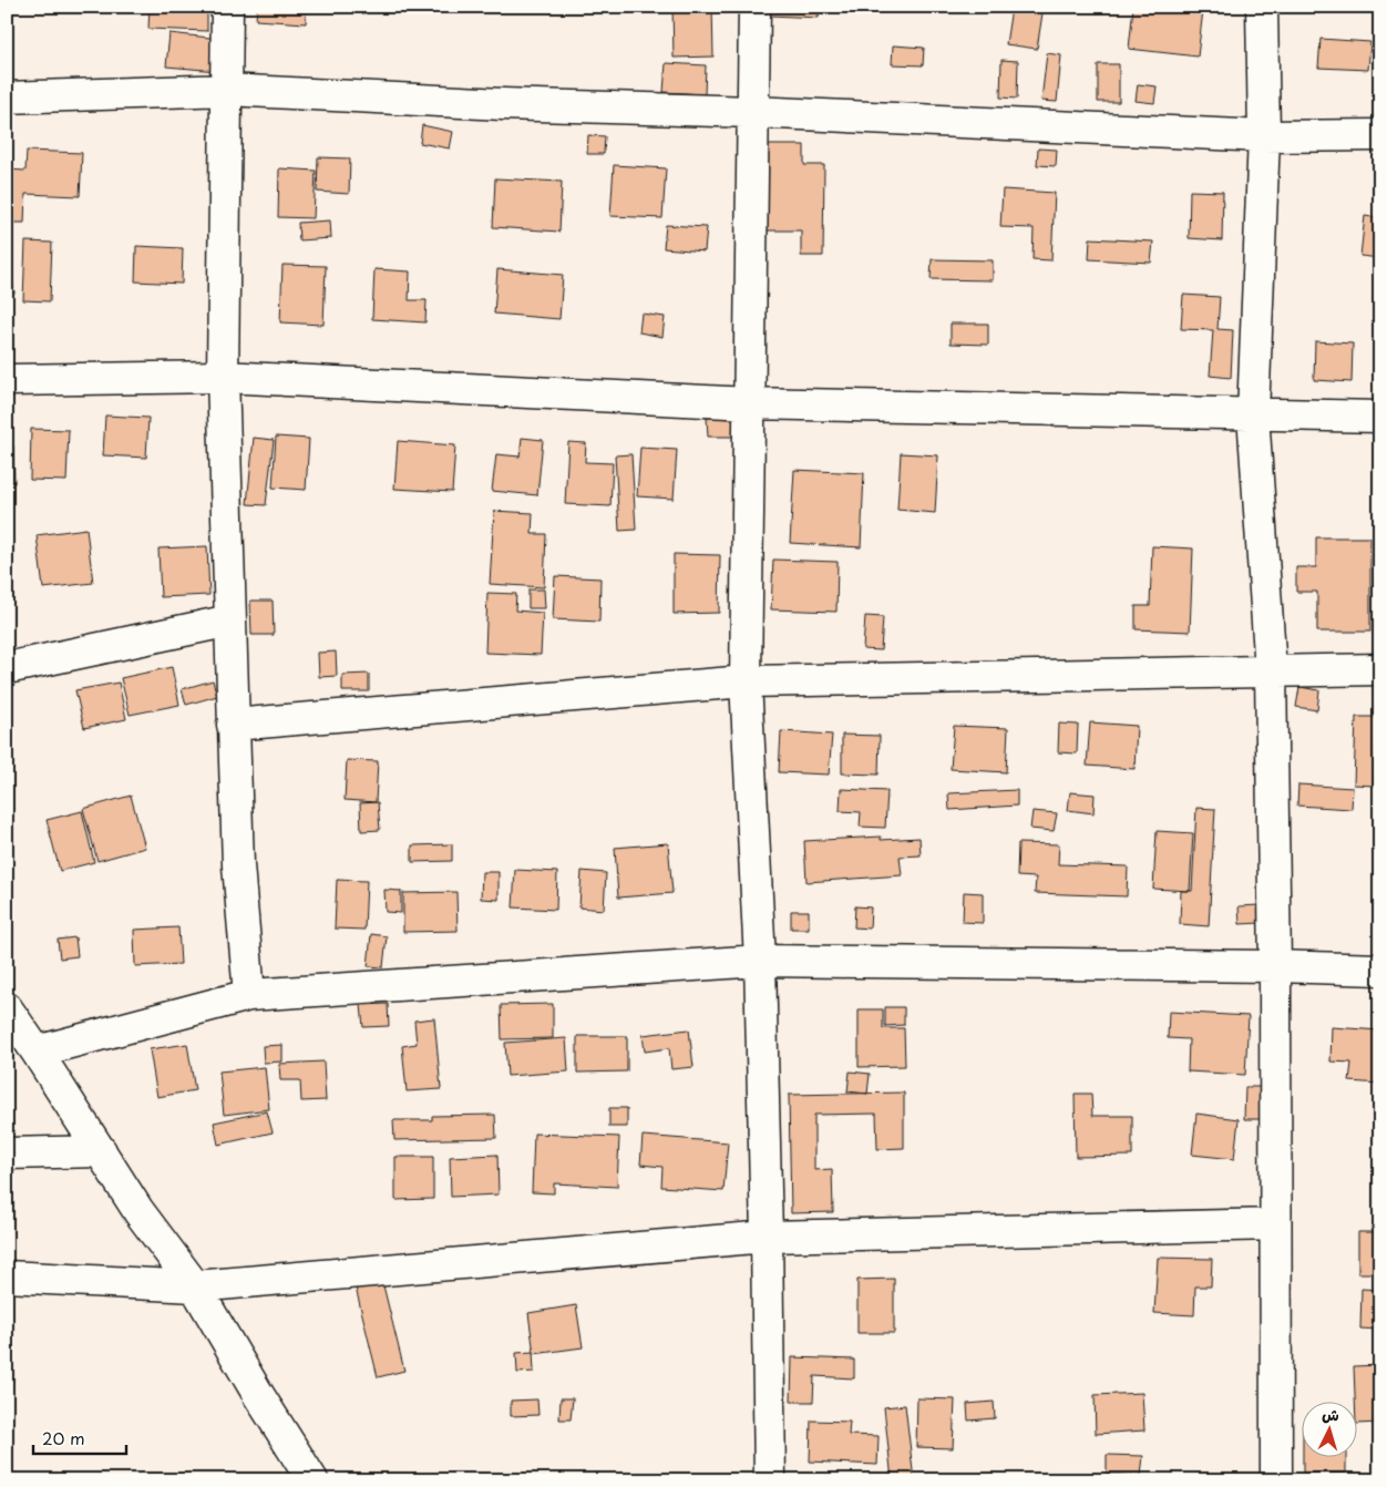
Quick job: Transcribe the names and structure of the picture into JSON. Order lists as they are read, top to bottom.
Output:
{
  "scale_bar": "20 m",
  "north": "top"
}
